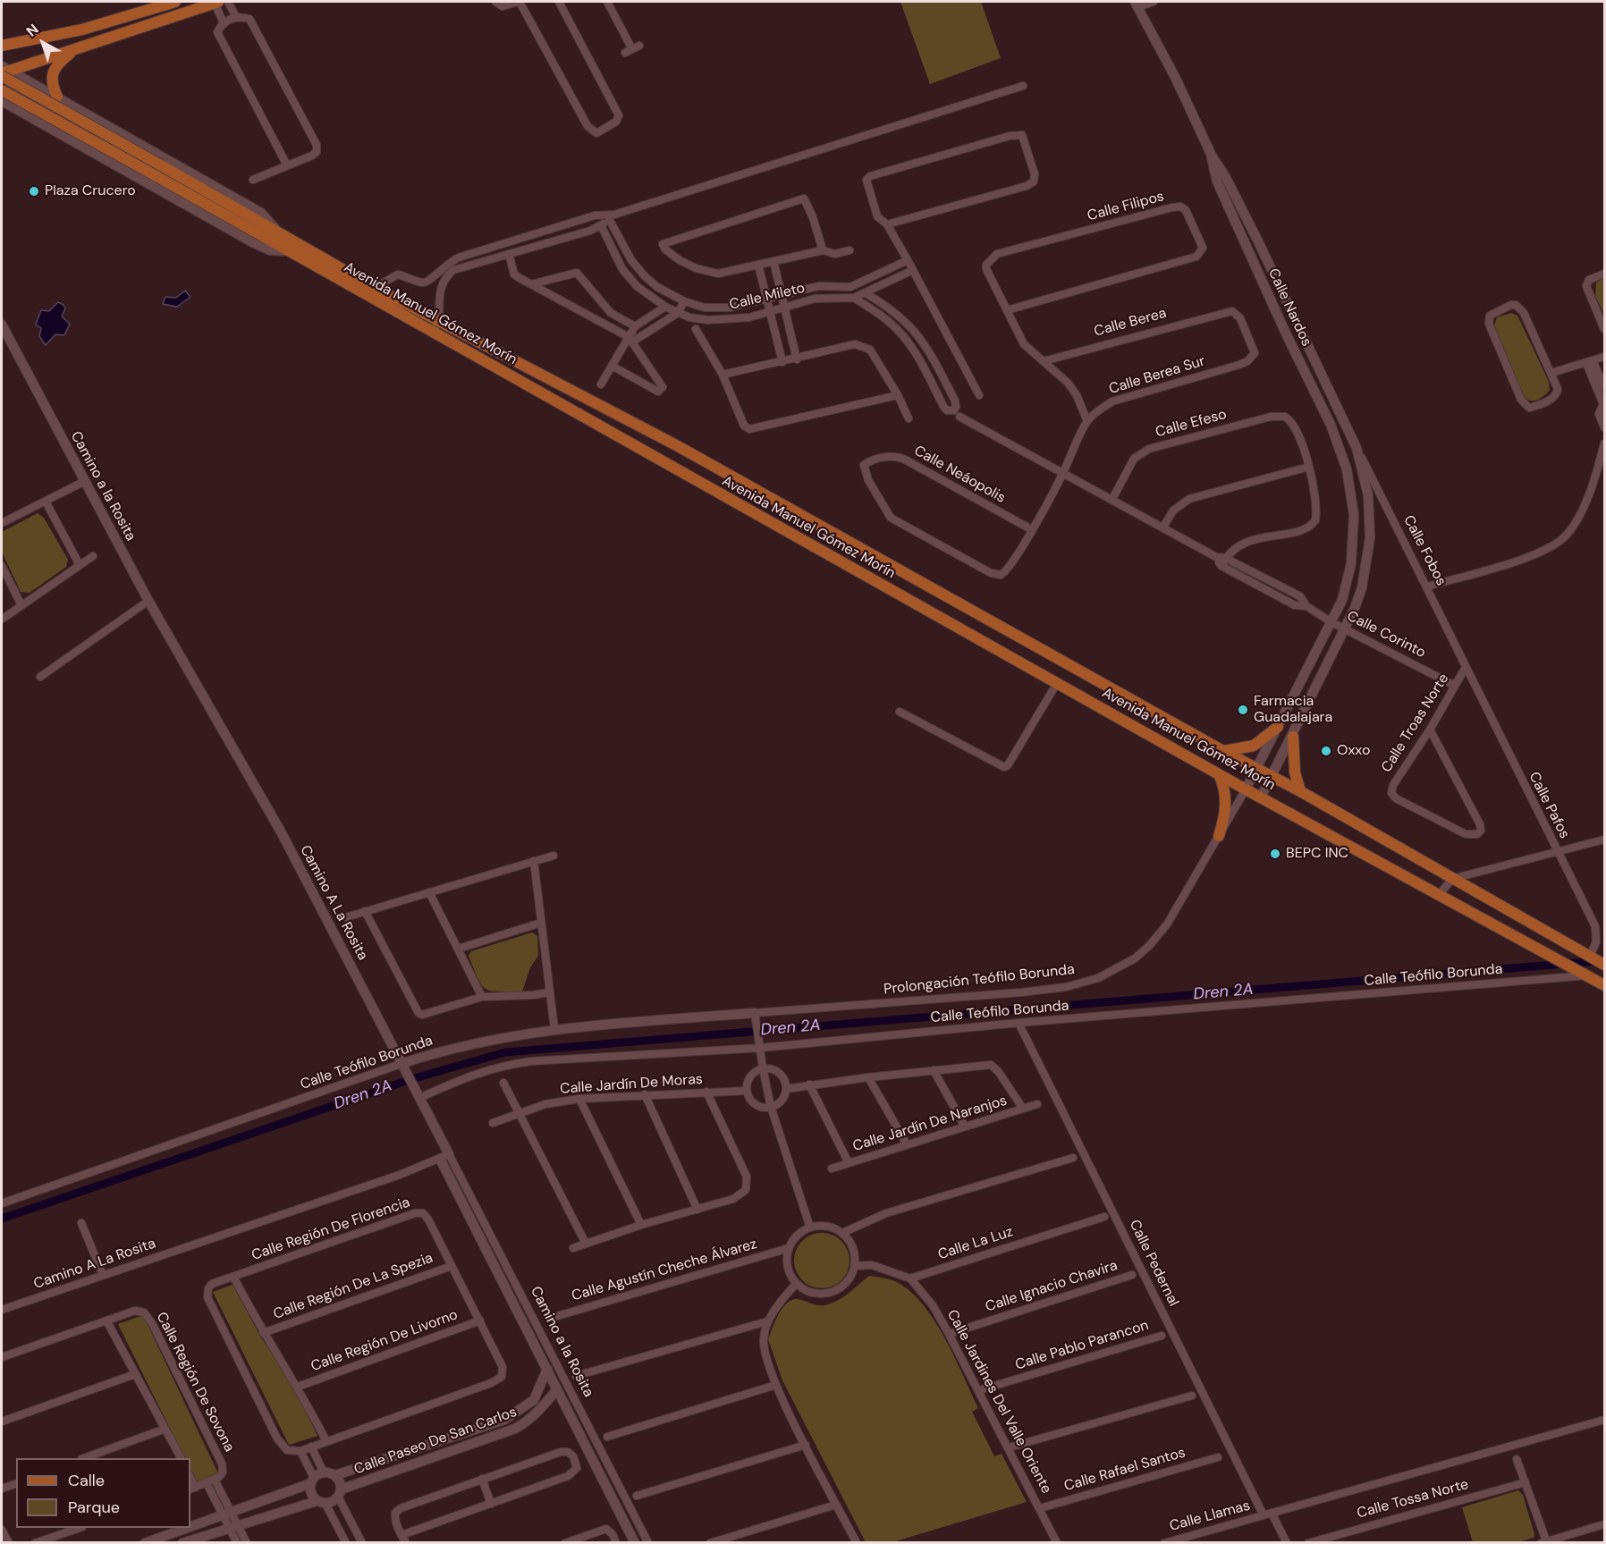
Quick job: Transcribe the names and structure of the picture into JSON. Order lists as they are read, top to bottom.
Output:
{
  "streets": {
    "main road": ["Avenida Manuel Gómez Morín"],
    "street": [
      "Calle Filipos",
      "Calle Mileto",
      "Calle Nardos",
      "Calle Berea",
      "Calle Berea Sur",
      "Calle Efeso",
      "Calle Neáopolis",
      "Camino a la Rosita",
      "Calle Fobos",
      "Calle Corinto",
      "Calle Troas Norte",
      "Calle Pafos",
      "Camino A La Rosita",
      "Calle Teófilo Borunda",
      "Prolongación Teófilo Borunda",
      "Calle Jardín De Moras",
      "Calle Jardín De Naranjos",
      "Calle Región De Florencia",
      "Calle La Luz",
      "Calle Pedernal",
      "Calle Agustín Cheche Álvarez",
      "Calle Región De La Spezia",
      "Calle Ignacio Chavira",
      "Calle Región De Livorno",
      "Calle Pablo Parancon",
      "Calle Región De Sovona",
      "Calle Jardines Del Valle Oriente",
      "Calle Paseo De San Carlos",
      "Calle Rafael Santos",
      "Calle Tossa Norte",
      "Calle Llamas"
    ]
  },
  "crossings": [
    ["Calle Nardos", "Calle Fobos"],
    ["Calle Nardos", "Prolongación Teófilo Borunda"],
    ["Avenida Manuel Gómez Morín", "Calle Pafos"],
    ["Avenida Manuel Gómez Morín", "Calle Teófilo Borunda"],
    ["Avenida Manuel Gómez Morín", "Prolongación Teófilo Borunda"],
    ["Calle Berea", "Calle Berea Sur"],
    ["Calle Efeso", "Calle Corinto"],
    ["Camino a la Rosita", "Camino A La Rosita"],
    ["Camino a la Rosita", "Calle Paseo De San Carlos"],
    ["Calle Fobos", "Calle Troas Norte"],
    ["Calle Fobos", "Calle Pafos"],
    ["Calle Corinto", "Calle Troas Norte"],
    ["Calle Corinto", "Prolongación Teófilo Borunda"],
    ["Calle Troas Norte", "Calle Pafos"],
    ["Camino A La Rosita", "Calle Teófilo Borunda"],
    ["Camino A La Rosita", "Calle Paseo De San Carlos"],
    ["Calle Teófilo Borunda", "Prolongación Teófilo Borunda"],
    ["Calle Teófilo Borunda", "Calle Pedernal"],
    ["Calle Región De Florencia", "Calle Región De La Spezia"],
    ["Calle Región De Florencia", "Calle Región De Livorno"],
    ["Calle La Luz", "Calle Jardines Del Valle Oriente"],
    ["Calle Pedernal", "Calle Llamas"],
    ["Calle Ignacio Chavira", "Calle Jardines Del Valle Oriente"],
    ["Calle Pablo Parancon", "Calle Jardines Del Valle Oriente"],
    ["Calle Jardines Del Valle Oriente", "Calle Rafael Santos"]
  ],
  "water": ["Dren 2A"],
  "places": [
    "Plaza Crucero",
    "Farmacia Guadalajara",
    "Oxxo",
    "BEPC INC"
  ],
  "legend": ["Calle", "Parque"],
  "north": "top left"
}
